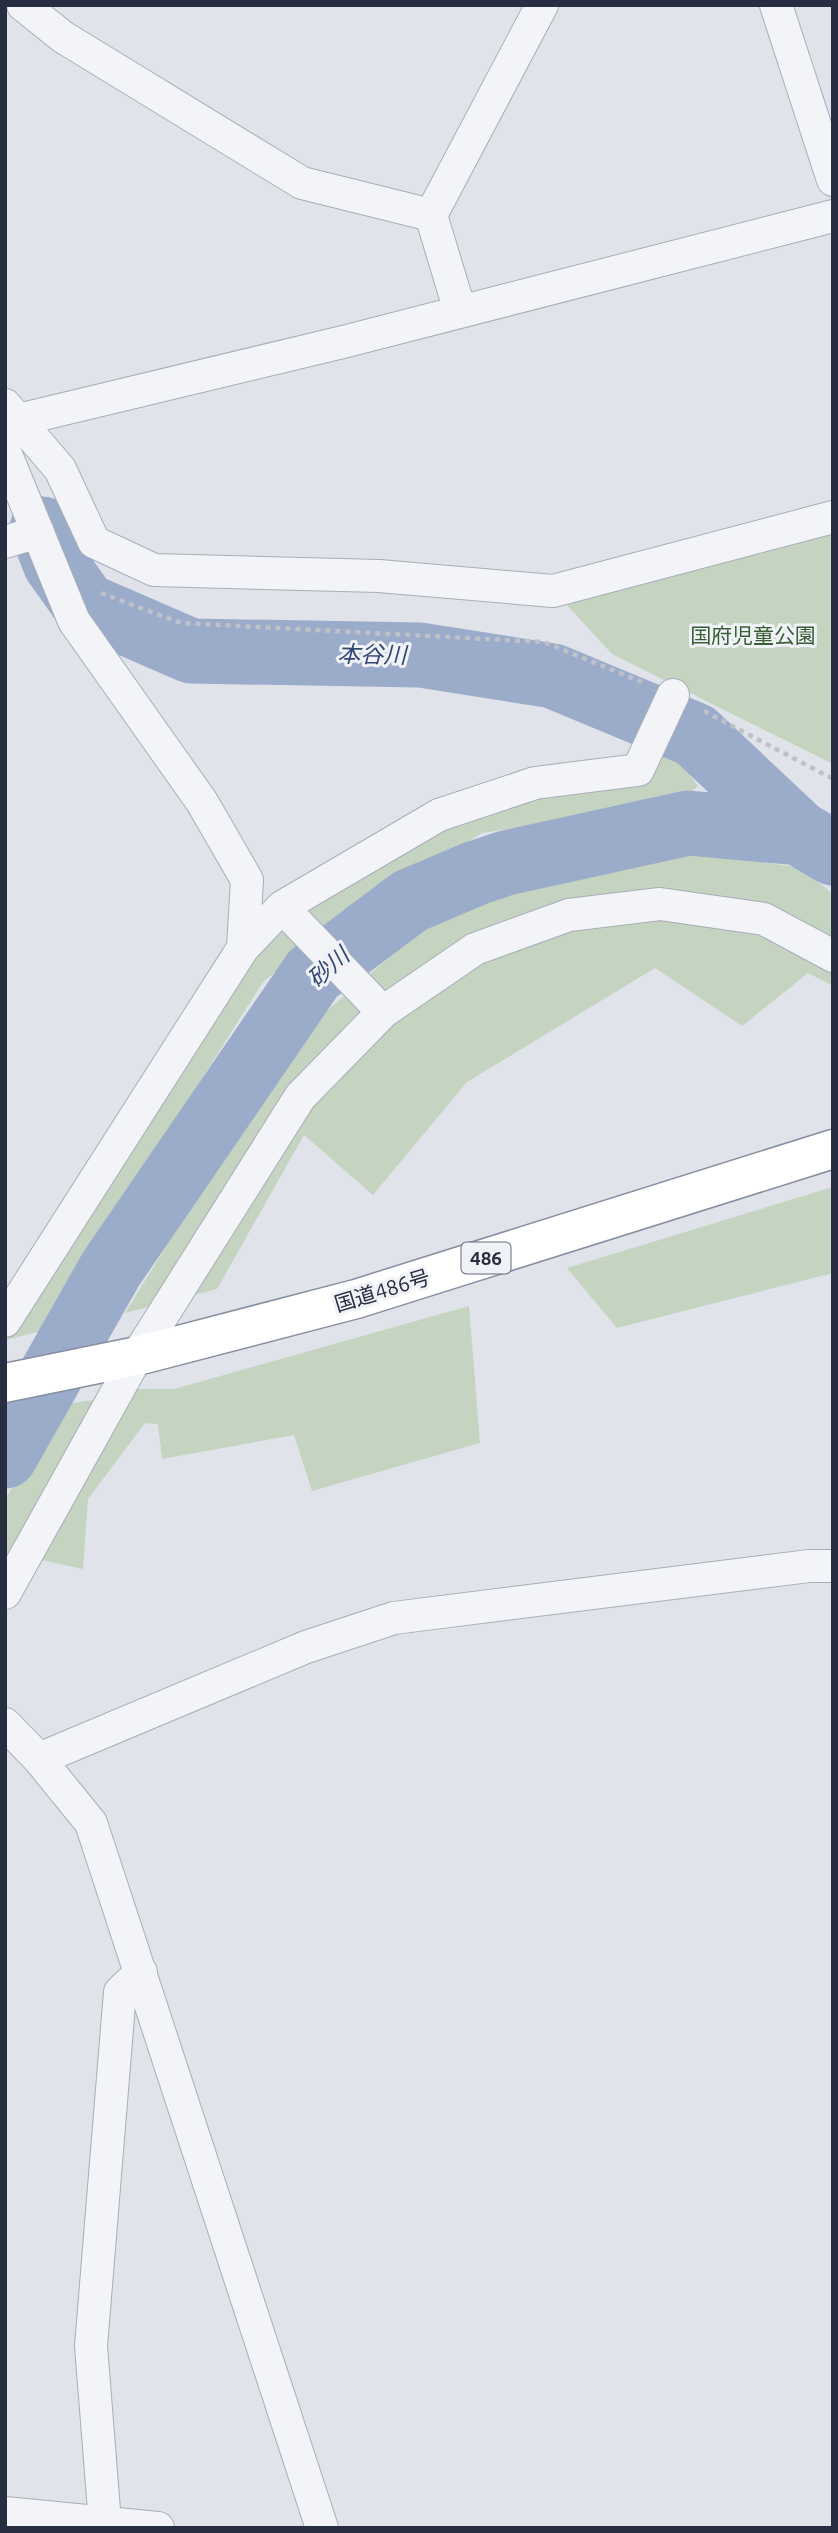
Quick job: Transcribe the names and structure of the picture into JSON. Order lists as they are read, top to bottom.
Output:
{
  "streets": {
    "highway": ["486", "国道486号"]
  },
  "water": ["本谷川", "砂川"],
  "parks": ["国府児童公園"]
}
